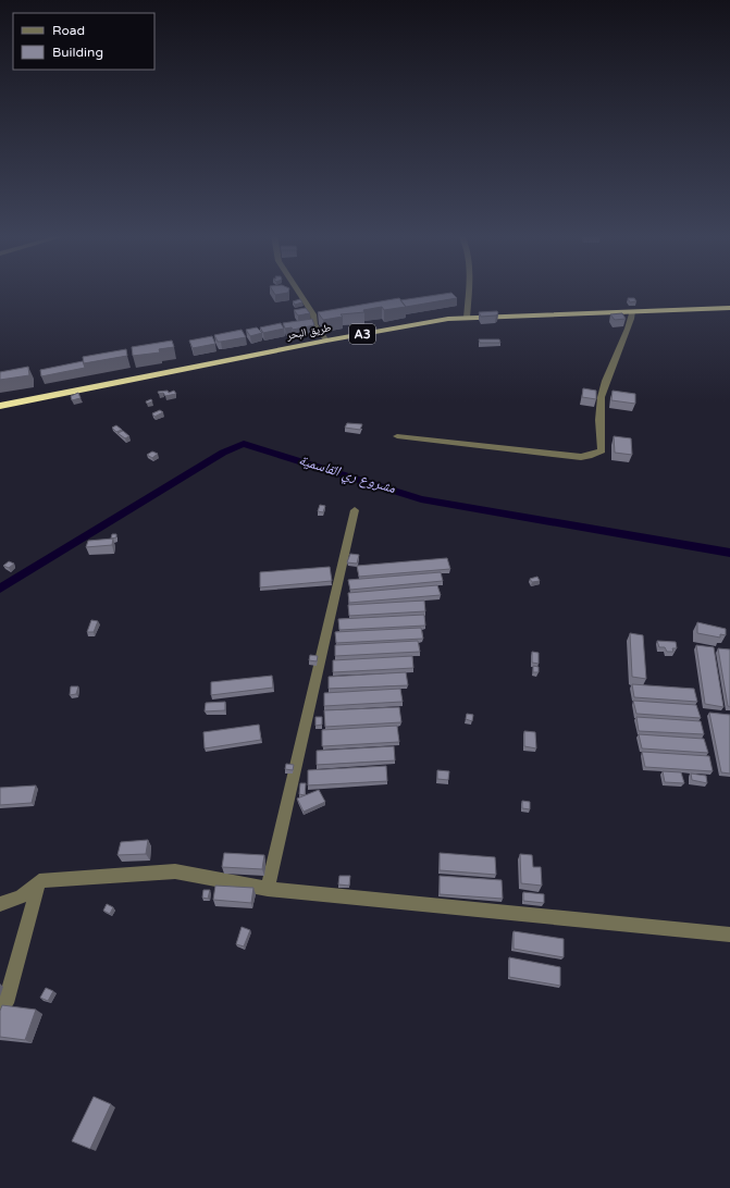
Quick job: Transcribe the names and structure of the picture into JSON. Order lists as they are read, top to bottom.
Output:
{
  "streets": {
    "highway": ["طريق البحر", "A3"]
  },
  "water": ["مشروع ري القاسمية"],
  "legend": ["Road", "Building"]
}
